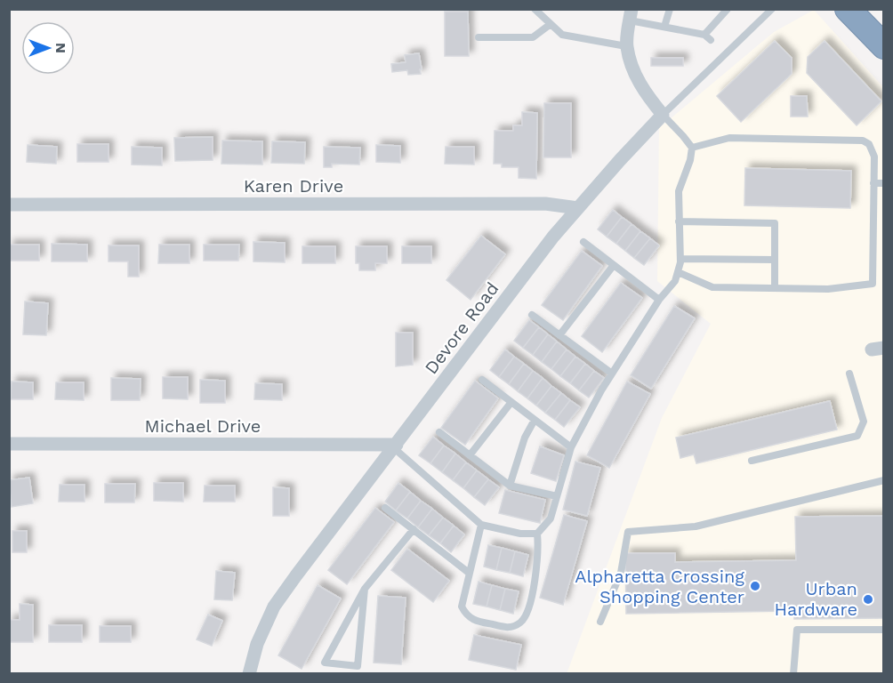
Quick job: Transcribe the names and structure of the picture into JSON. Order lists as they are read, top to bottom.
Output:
{
  "streets": {
    "street": ["Karen Drive", "Devore Road", "Michael Drive"]
  },
  "crossings": [
    ["Karen Drive", "Devore Road"],
    ["Devore Road", "Michael Drive"]
  ],
  "places": ["Alpharetta Crossing Shopping Center", "Urban Hardware"],
  "north": "right"
}
